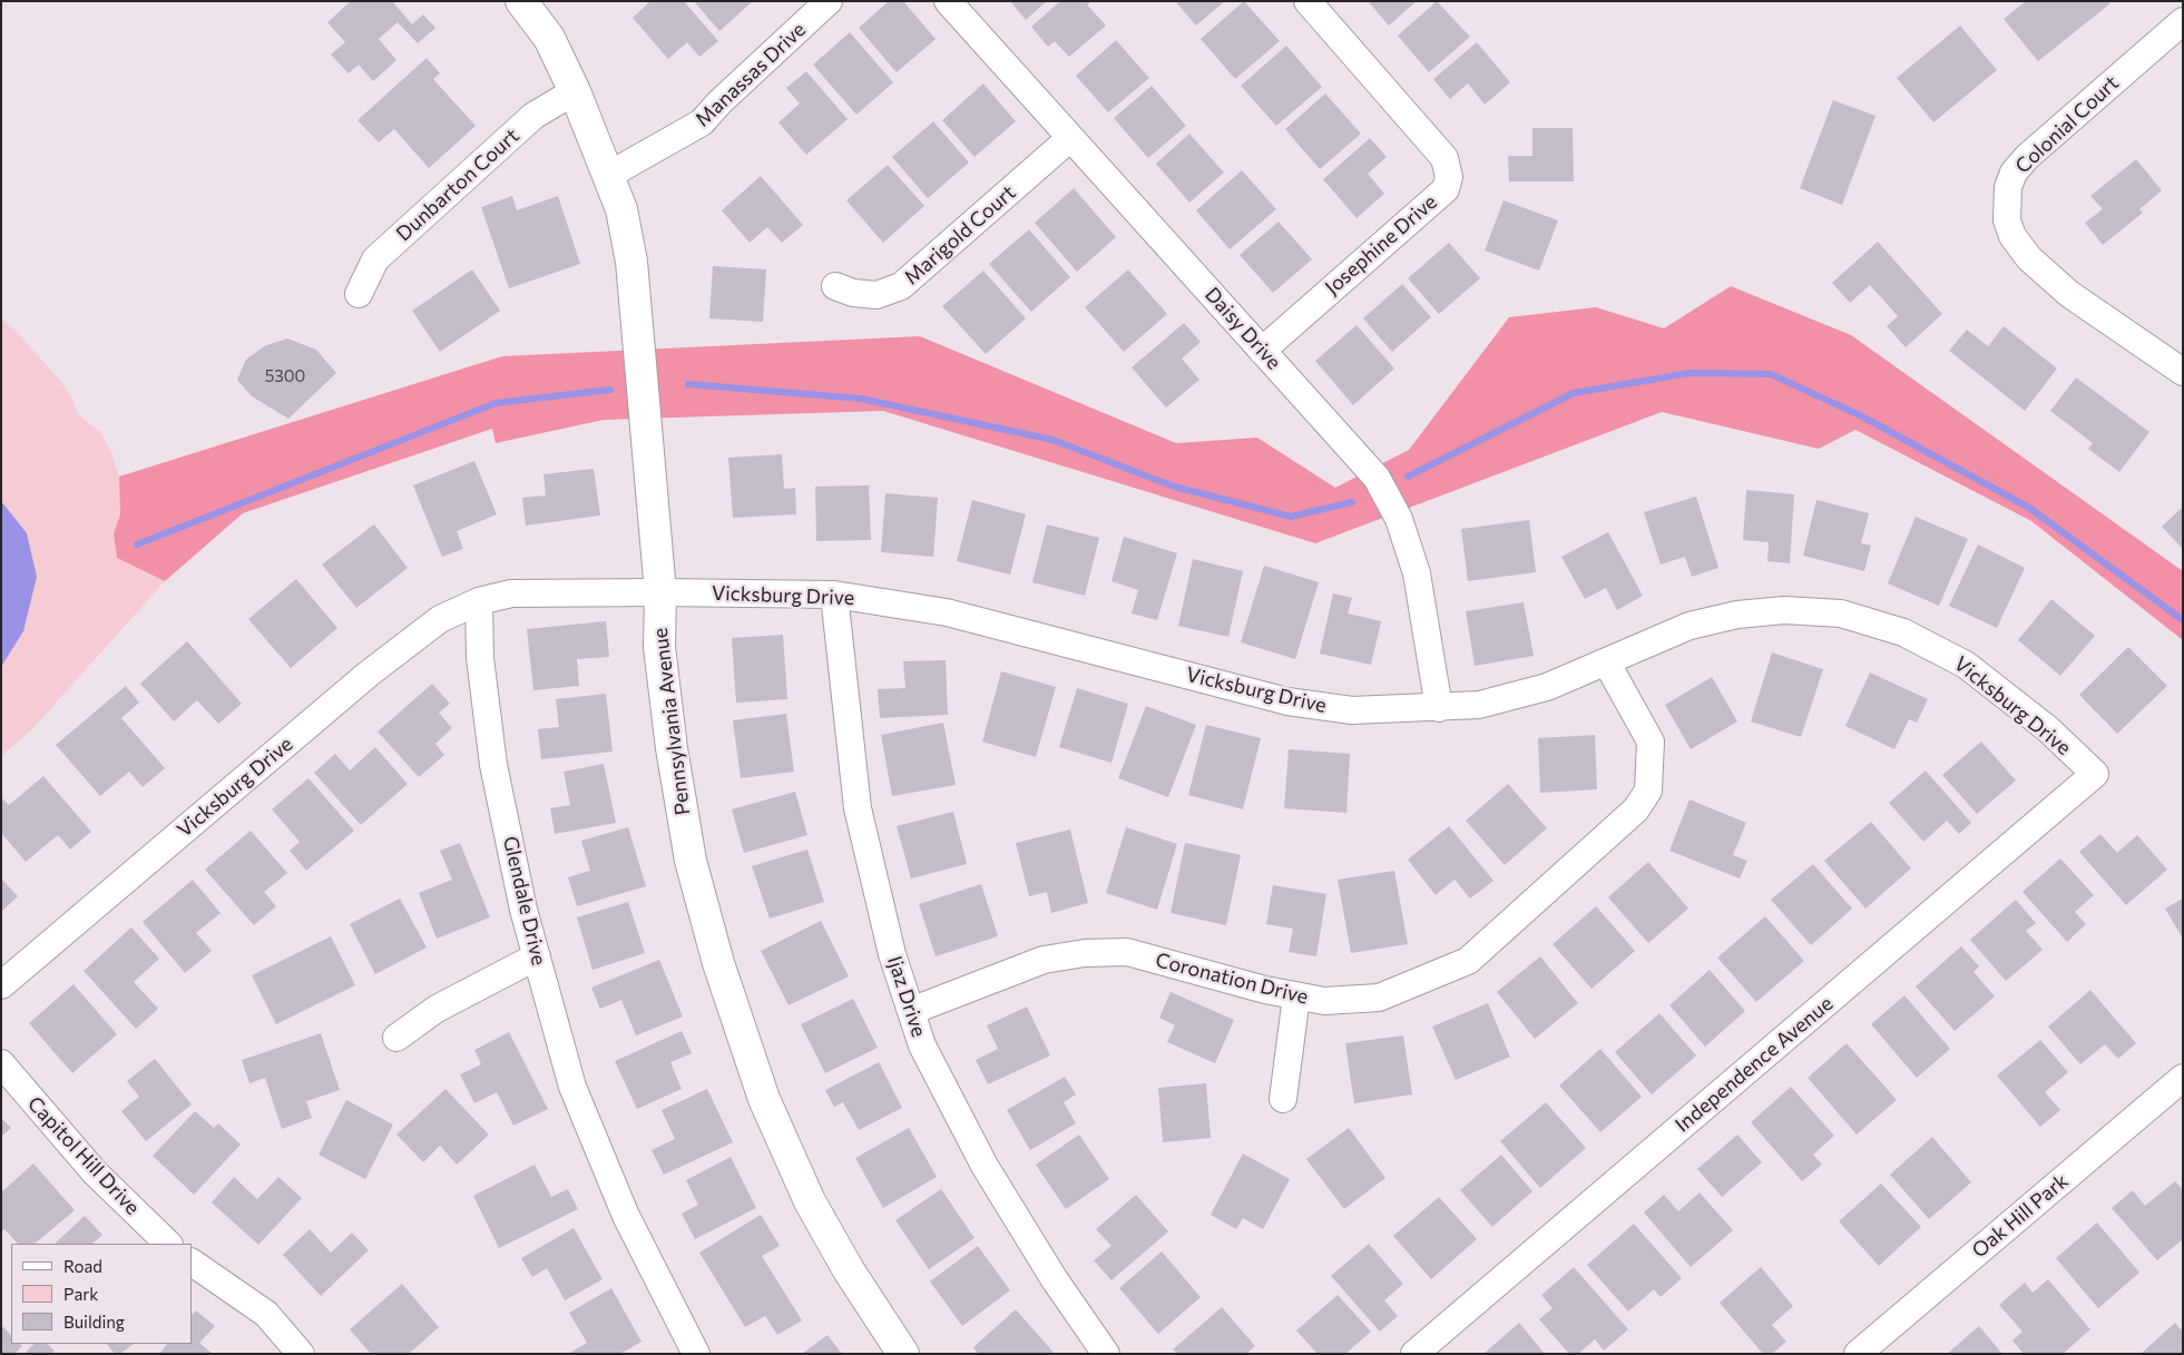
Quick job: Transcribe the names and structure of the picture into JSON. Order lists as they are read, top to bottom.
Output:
{
  "streets": {
    "street": [
      "Manassas Drive",
      "Colonial Court",
      "Dunbarton Court",
      "Marigold Court",
      "Josephine Drive",
      "Daisy Drive",
      "Vicksburg Drive",
      "Pennsylvania Avenue",
      "Glendale Drive",
      "Coronation Drive",
      "Ijaz Drive",
      "Independence Avenue",
      "Capitol Hill Drive",
      "Oak Hill Park"
    ]
  },
  "crossings": [
    ["Manassas Drive", "Pennsylvania Avenue"],
    ["Dunbarton Court", "Pennsylvania Avenue"],
    ["Marigold Court", "Daisy Drive"],
    ["Josephine Drive", "Daisy Drive"],
    ["Daisy Drive", "Vicksburg Drive"],
    ["Vicksburg Drive", "Pennsylvania Avenue"],
    ["Vicksburg Drive", "Glendale Drive"],
    ["Vicksburg Drive", "Coronation Drive"],
    ["Vicksburg Drive", "Ijaz Drive"],
    ["Vicksburg Drive", "Independence Avenue"],
    ["Coronation Drive", "Ijaz Drive"]
  ],
  "house_numbers": ["5300"],
  "legend": ["Road", "Park", "Building"]
}
